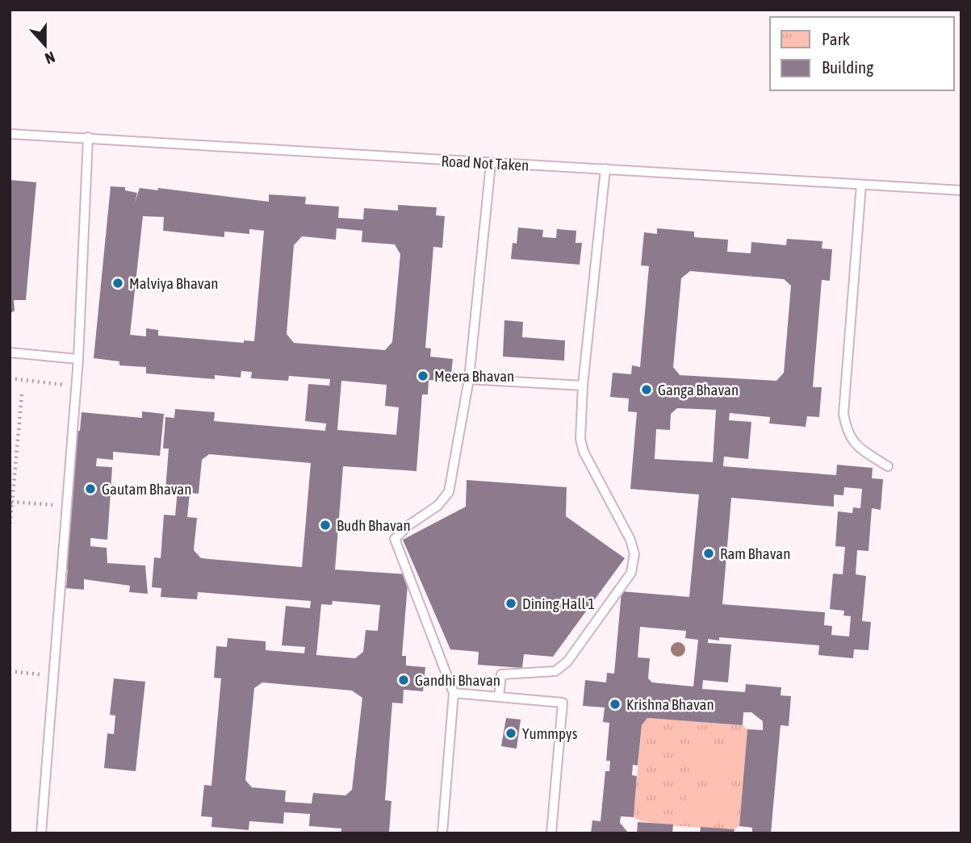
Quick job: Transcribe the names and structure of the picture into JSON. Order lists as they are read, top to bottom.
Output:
{
  "streets": {
    "lane": ["Road Not Taken"]
  },
  "places": [
    "Malviya Bhavan",
    "Meera Bhavan",
    "Ganga Bhavan",
    "Gautam Bhavan",
    "Budh Bhavan",
    "Ram Bhavan",
    "Dining Hall 1",
    "Gandhi Bhavan",
    "Krishna Bhavan",
    "Yummpys"
  ],
  "legend": ["Park", "Building"],
  "north": "bottom"
}
